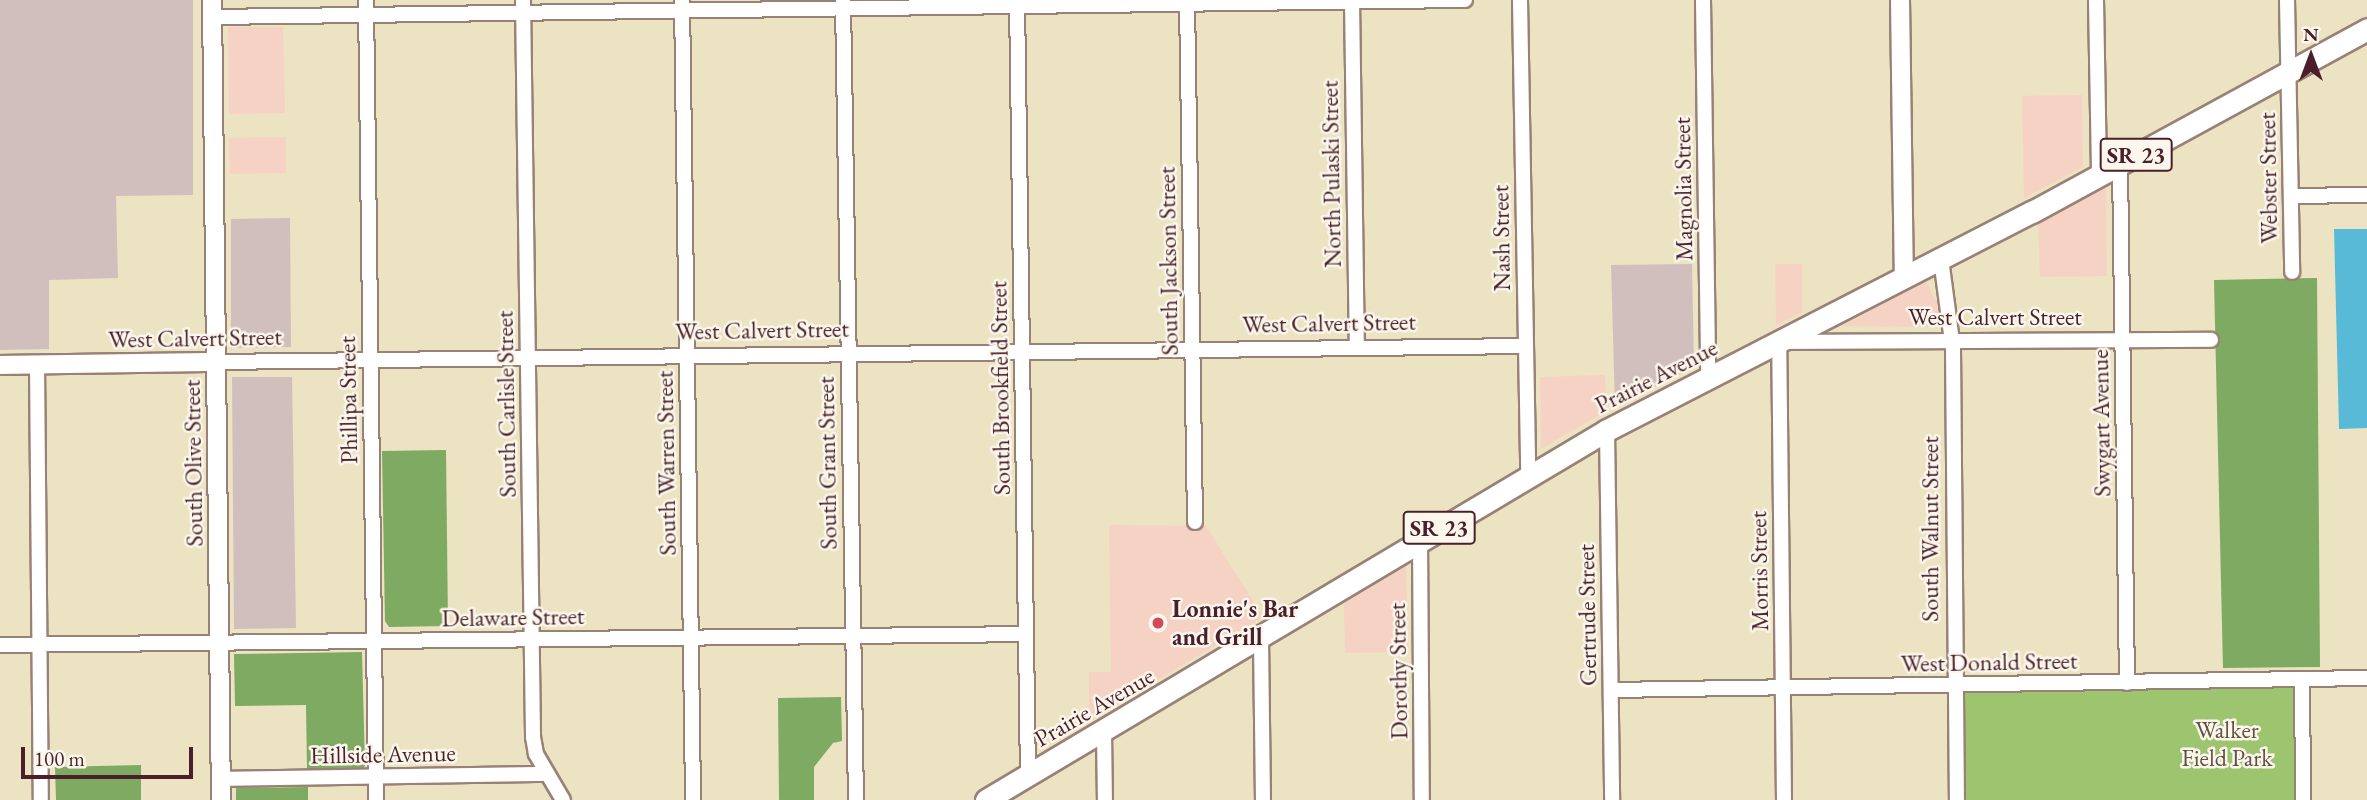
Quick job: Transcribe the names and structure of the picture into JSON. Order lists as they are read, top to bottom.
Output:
{
  "streets": {
    "main road": ["SR 23", "Prairie Avenue"],
    "street": [
      "North Pulaski Street",
      "Webster Street",
      "Magnolia Street",
      "Nash Street",
      "South Jackson Street",
      "West Calvert Street",
      "South Brookfield Street",
      "Phillipa Street",
      "South Carlisle Street",
      "Swygart Avenue",
      "South Olive Street",
      "South Warren Street",
      "South Grant Street",
      "South Walnut Street",
      "Morris Street",
      "Gertrude Street",
      "Delaware Street",
      "West Donald Street",
      "Dorothy Street",
      "Hillside Avenue"
    ]
  },
  "crossings": [
    ["North Pulaski Street", "West Calvert Street"],
    ["Webster Street", "Prairie Avenue"],
    ["Magnolia Street", "Prairie Avenue"],
    ["Nash Street", "West Calvert Street"],
    ["Nash Street", "Prairie Avenue"],
    ["South Jackson Street", "West Calvert Street"],
    ["West Calvert Street", "Prairie Avenue"],
    ["West Calvert Street", "South Brookfield Street"],
    ["West Calvert Street", "Phillipa Street"],
    ["West Calvert Street", "South Carlisle Street"],
    ["West Calvert Street", "Swygart Avenue"],
    ["West Calvert Street", "South Olive Street"],
    ["West Calvert Street", "South Warren Street"],
    ["West Calvert Street", "South Grant Street"],
    ["West Calvert Street", "South Walnut Street"],
    ["West Calvert Street", "Morris Street"],
    ["Prairie Avenue", "South Brookfield Street"],
    ["Prairie Avenue", "Swygart Avenue"],
    ["Prairie Avenue", "South Walnut Street"],
    ["Prairie Avenue", "Morris Street"],
    ["Prairie Avenue", "Gertrude Street"],
    ["Prairie Avenue", "Dorothy Street"],
    ["South Brookfield Street", "Delaware Street"],
    ["Phillipa Street", "Delaware Street"],
    ["Phillipa Street", "Hillside Avenue"],
    ["South Carlisle Street", "Delaware Street"],
    ["South Carlisle Street", "Hillside Avenue"],
    ["Swygart Avenue", "West Donald Street"],
    ["South Olive Street", "Delaware Street"],
    ["South Olive Street", "Hillside Avenue"],
    ["South Warren Street", "Delaware Street"],
    ["South Grant Street", "Delaware Street"],
    ["South Walnut Street", "West Donald Street"],
    ["Morris Street", "West Donald Street"],
    ["Gertrude Street", "West Donald Street"]
  ],
  "parks": ["Walker Field Park"],
  "places": ["Lonnie's Bar and Grill"],
  "scale_bar": "100 m",
  "north": "top"
}
